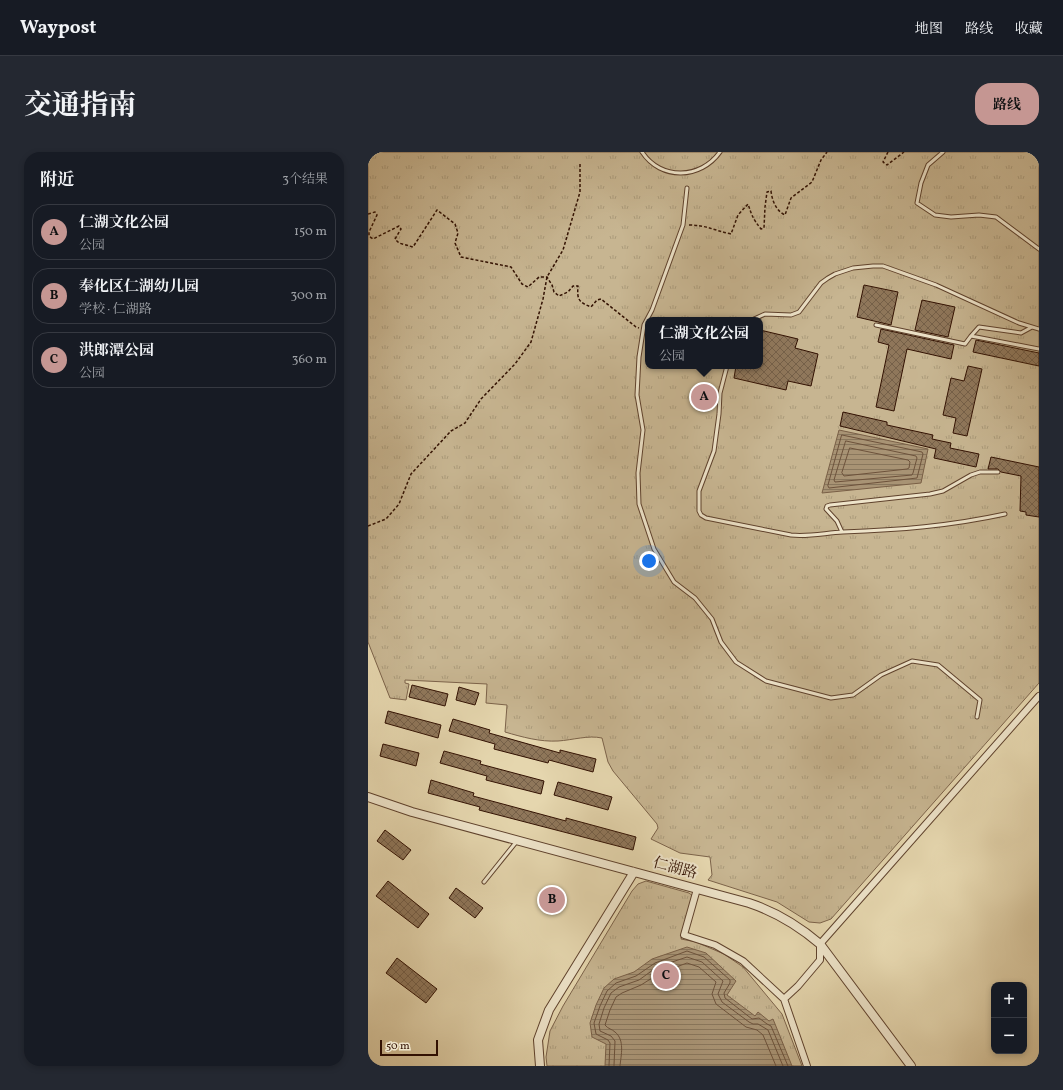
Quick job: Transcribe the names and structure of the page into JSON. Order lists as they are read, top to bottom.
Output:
{
  "streets": {
    "street": ["仁湖路"]
  },
  "scale_bar": "50 m",
  "page": {
    "header": "Waypost",
    "nav": ["地图", "路线", "收藏"],
    "title": "交通指南",
    "buttons": "路线",
    "heading": ["附近", "3个结果"],
    "list": [
      {
        "mark": "A",
        "name": "仁湖文化公园",
        "note": "公园",
        "value": "150 m"
      },
      {
        "mark": "B",
        "name": "奉化区仁湖幼儿园",
        "note": "学校 · 仁湖路",
        "value": "300 m"
      },
      {
        "mark": "C",
        "name": "洪郎潭公园",
        "note": "公园",
        "value": "360 m"
      }
    ],
    "popup": ["仁湖文化公园", "公园"],
    "pins": ["A", "B", "C"],
    "map_buttons": ["+", "−"],
    "scale": "50 m"
  }
}
